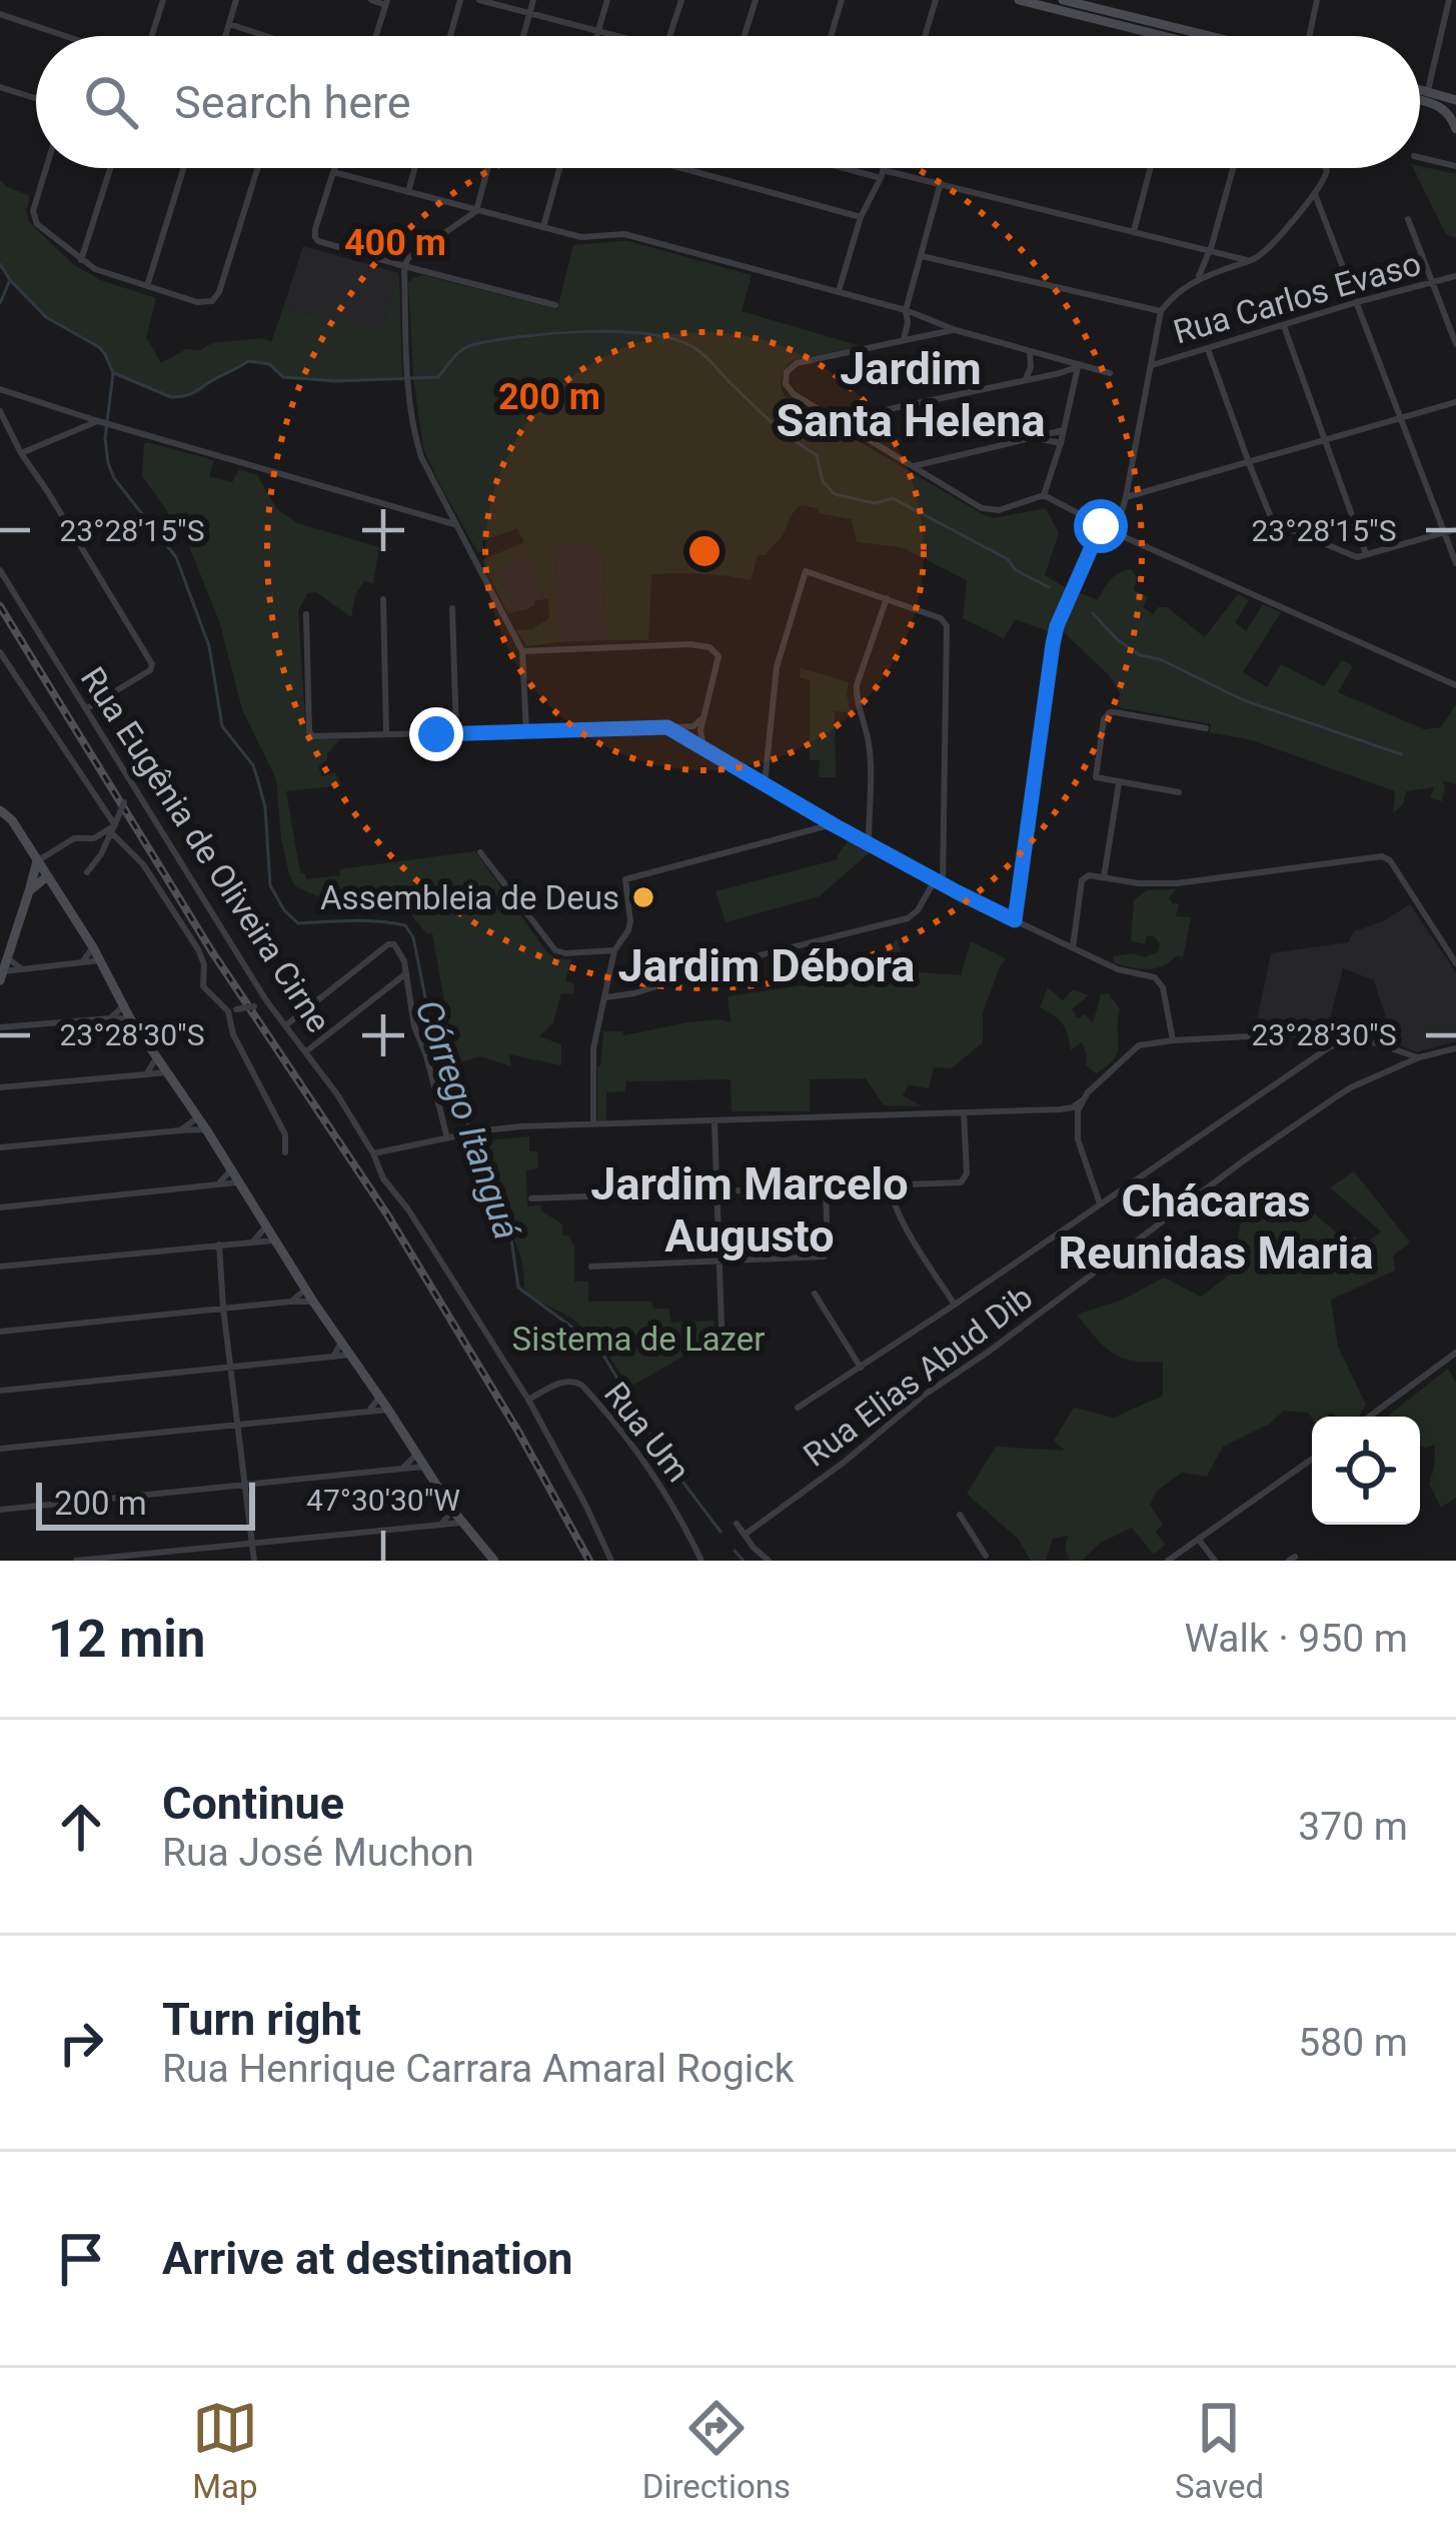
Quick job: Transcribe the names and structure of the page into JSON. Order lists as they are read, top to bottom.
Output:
{
  "streets": {
    "street": [
      "Rua Carlos Evaso",
      "Rua Eugênia de Oliveira Cirne",
      "Rua Elias Abud Dib",
      "Rua Um"
    ]
  },
  "crossings": [
    ["Rua Eugênia de Oliveira Cirne", "Rua Um"]
  ],
  "districts": [
    "Jardim Santa Helena",
    "Jardim Débora",
    "Jardim Marcelo Augusto",
    "Chácaras Reunidas Maria"
  ],
  "water": ["Córrego Itanguá"],
  "parks": ["Sistema de Lazer"],
  "places": ["Assembleia de Deus"],
  "scale_bar": "200 m",
  "page": {
    "search": "Search here",
    "scale": "200 m",
    "heading": ["12 min", "Walk · 950 m"],
    "list": [
      ["Continue", "Rua José Muchon", "370 m"],
      ["Turn right", "Rua Henrique Carrara Amaral Rogick", "580 m"],
      "Arrive at destination"
    ],
    "nav": ["Map", "Directions", "Saved"]
  },
  "coordinates": ["23°28'15\"S", "23°28'30\"S", "47°30'30\"W"],
  "rings": ["400 m", "200 m"]
}
